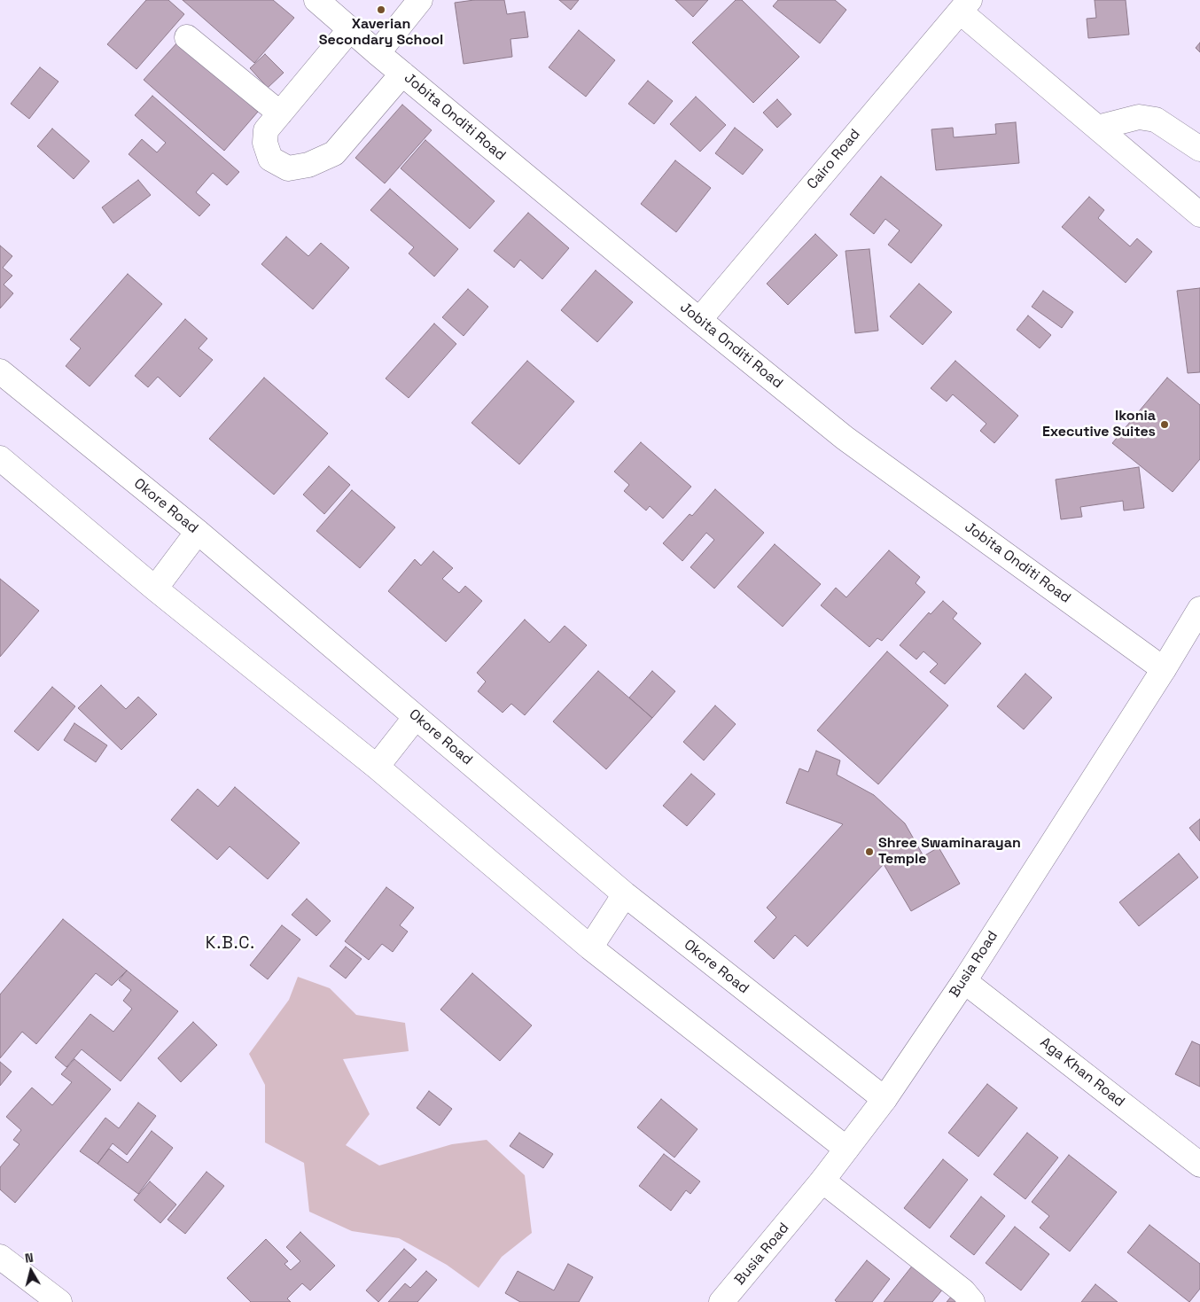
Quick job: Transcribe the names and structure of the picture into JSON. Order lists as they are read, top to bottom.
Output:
{
  "streets": {
    "street": [
      "Jobita Onditi Road",
      "Cairo Road",
      "Okore Road",
      "Busia Road",
      "Aga Khan Road"
    ]
  },
  "crossings": [
    ["Jobita Onditi Road", "Cairo Road"],
    ["Jobita Onditi Road", "Busia Road"],
    ["Okore Road", "Busia Road"],
    ["Busia Road", "Aga Khan Road"]
  ],
  "districts": ["K.B.C."],
  "places": ["Xaverian Secondary School", "Ikonia Executive Suites", "Shree Swaminarayan Temple"],
  "north": "top"
}
